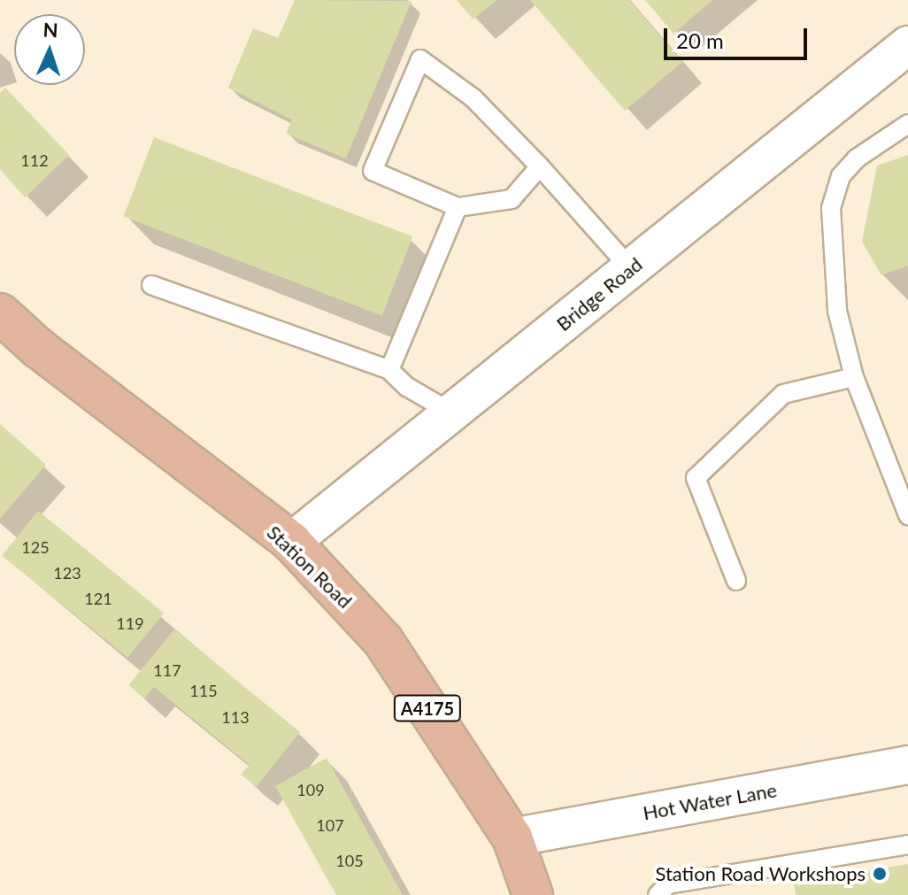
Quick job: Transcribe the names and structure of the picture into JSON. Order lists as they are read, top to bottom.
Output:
{
  "streets": {
    "main road": ["Station Road", "A4175"],
    "street": ["Bridge Road", "Hot Water Lane"]
  },
  "crossings": [
    ["Bridge Road", "Station Road"],
    ["Station Road", "Hot Water Lane"]
  ],
  "places": ["Station Road Workshops"],
  "house_numbers": [
    "112",
    "125",
    "123",
    "121",
    "119",
    "117",
    "115",
    "113",
    "109",
    "107",
    "105"
  ],
  "scale_bar": "20 m",
  "north": "top"
}
